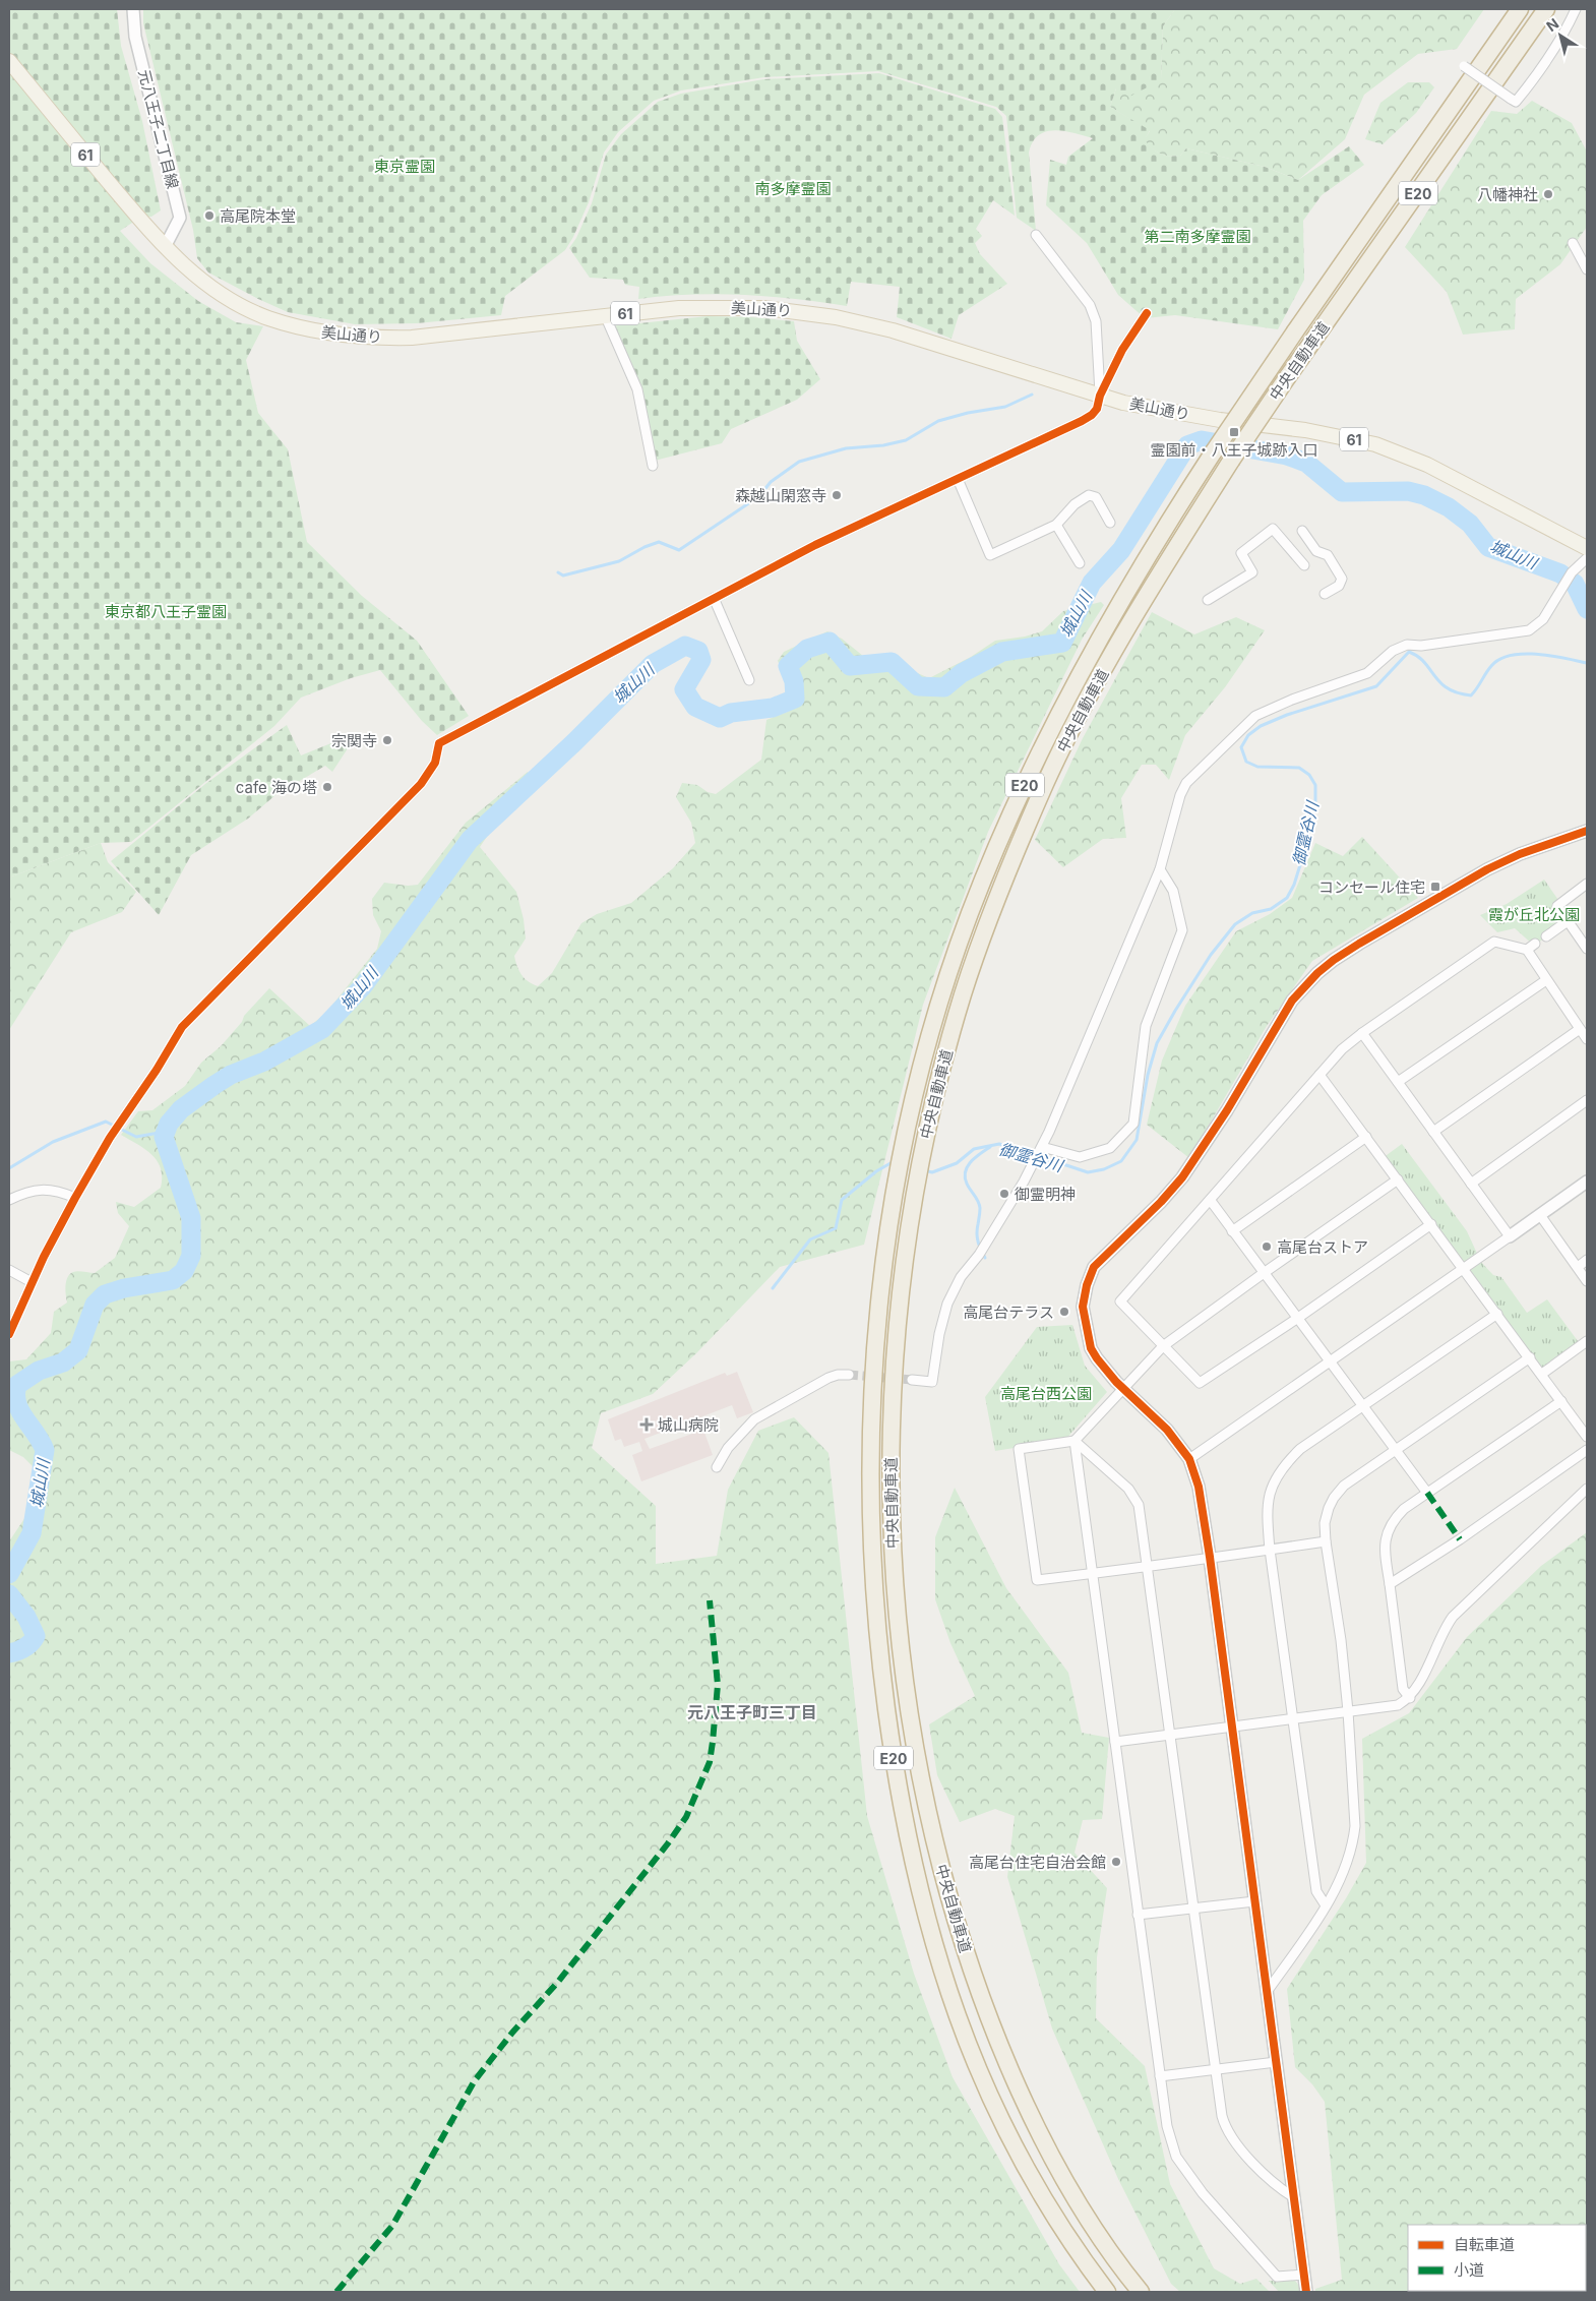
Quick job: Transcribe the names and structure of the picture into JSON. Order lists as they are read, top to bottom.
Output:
{
  "streets": {
    "highway": ["E20", "中央自動車道"],
    "main road": ["61", "美山通り"],
    "street": ["元八王子二丁目線"]
  },
  "crossings": [
    ["元八王子二丁目線", "美山通り"]
  ],
  "districts": ["元八王子町三丁目"],
  "water": ["城山川", "御霊谷川"],
  "parks": [
    "東京霊園",
    "南多摩霊園",
    "第二南多摩霊園",
    "東京都八王子霊園",
    "霞が丘北公園",
    "高尾台西公園"
  ],
  "places": {
    "other": [
      "八幡神社",
      "高尾院本堂",
      "森越山閑窓寺",
      "宗関寺",
      "cafe 海の塔",
      "御霊明神",
      "高尾台ストア",
      "高尾台テラス",
      "高尾台住宅自治会館"
    ],
    "transit": ["霊園前・八王子城跡入口", "コンセール住宅"],
    "health": ["城山病院"]
  },
  "legend": ["自転車道", "小道"],
  "north": "top left"
}
